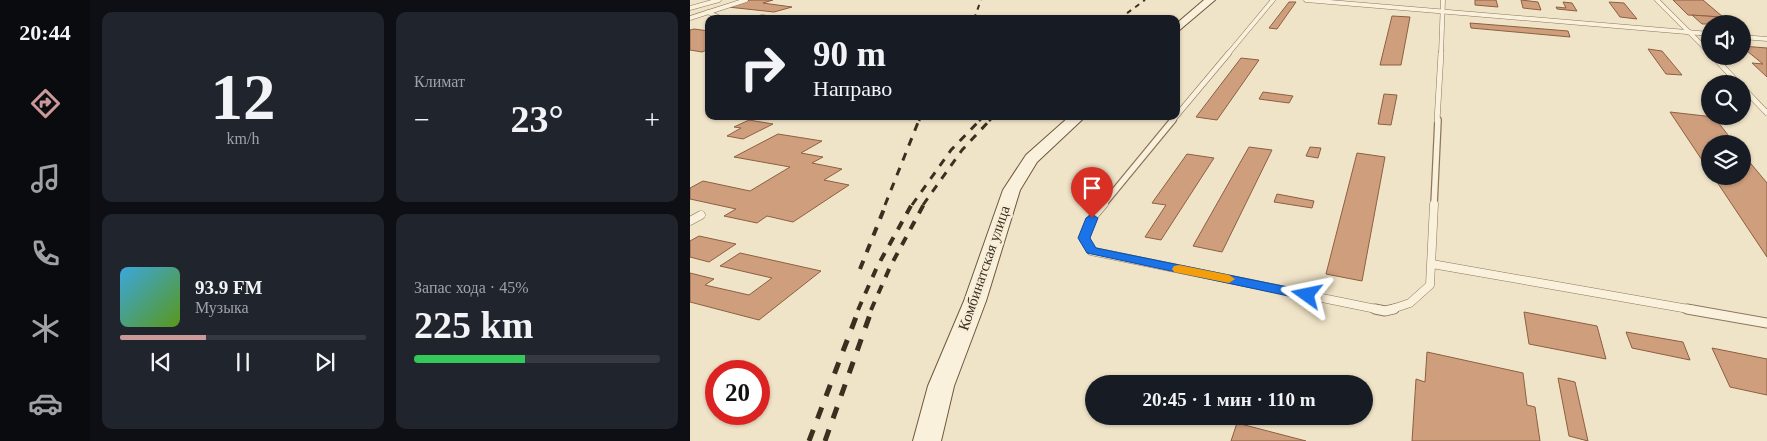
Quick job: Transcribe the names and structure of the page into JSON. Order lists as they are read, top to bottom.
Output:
{
  "streets": {
    "street": ["Комбинатская улица"]
  },
  "page": {
    "tabs": "20:44",
    "tile": [
      ["12", "km/h"],
      "Климат",
      ["Запас хода · 45%", "225 km"]
    ],
    "turn": ["90 m", "Направо"],
    "heat": ["−", "23°", "+"],
    "song": ["93.9 FM", "Музыка"],
    "limit": "20",
    "trip": "20:45 · 1 мин · 110 m"
  }
}
